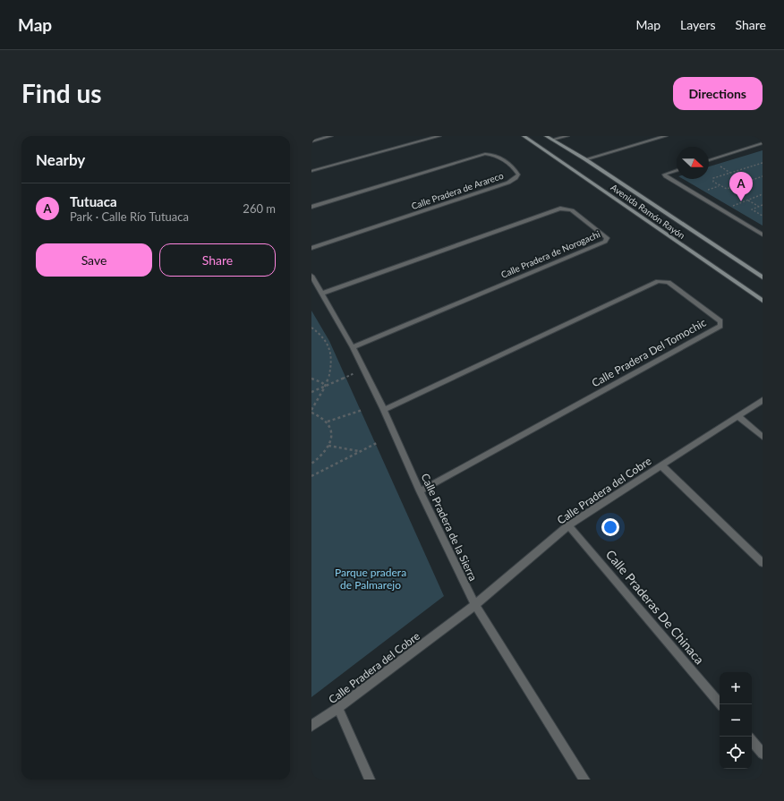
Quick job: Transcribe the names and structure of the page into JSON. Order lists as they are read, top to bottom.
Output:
{
  "streets": {
    "main road": ["Avenida Ramón Rayón"],
    "street": [
      "Calle Pradera de Arareco",
      "Calle Pradera de Norogachi",
      "Calle Pradera Del Tomochic",
      "Calle Pradera del Cobre",
      "Calle Pradera de la Sierra",
      "Calle Praderas De Chinaca"
    ]
  },
  "crossings": [
    ["Calle Pradera de Norogachi", "Calle Pradera de la Sierra"],
    ["Calle Pradera Del Tomochic", "Calle Pradera de la Sierra"],
    ["Calle Pradera del Cobre", "Calle Pradera de la Sierra"],
    ["Calle Pradera del Cobre", "Calle Praderas De Chinaca"]
  ],
  "parks": ["Parque pradera de Palmarejo"],
  "north": "right",
  "page": {
    "header": "Map",
    "nav": ["Map", "Layers", "Share"],
    "buttons": [
      "Directions",
      ["Save", "Share"]
    ],
    "title": "Find us",
    "heading": "Nearby",
    "pins": "A",
    "list": [
      {
        "mark": "A",
        "name": "Tutuaca",
        "note": "Park · Calle Río Tutuaca",
        "value": "260 m"
      }
    ],
    "map_buttons": ["+", "−"]
  }
}
